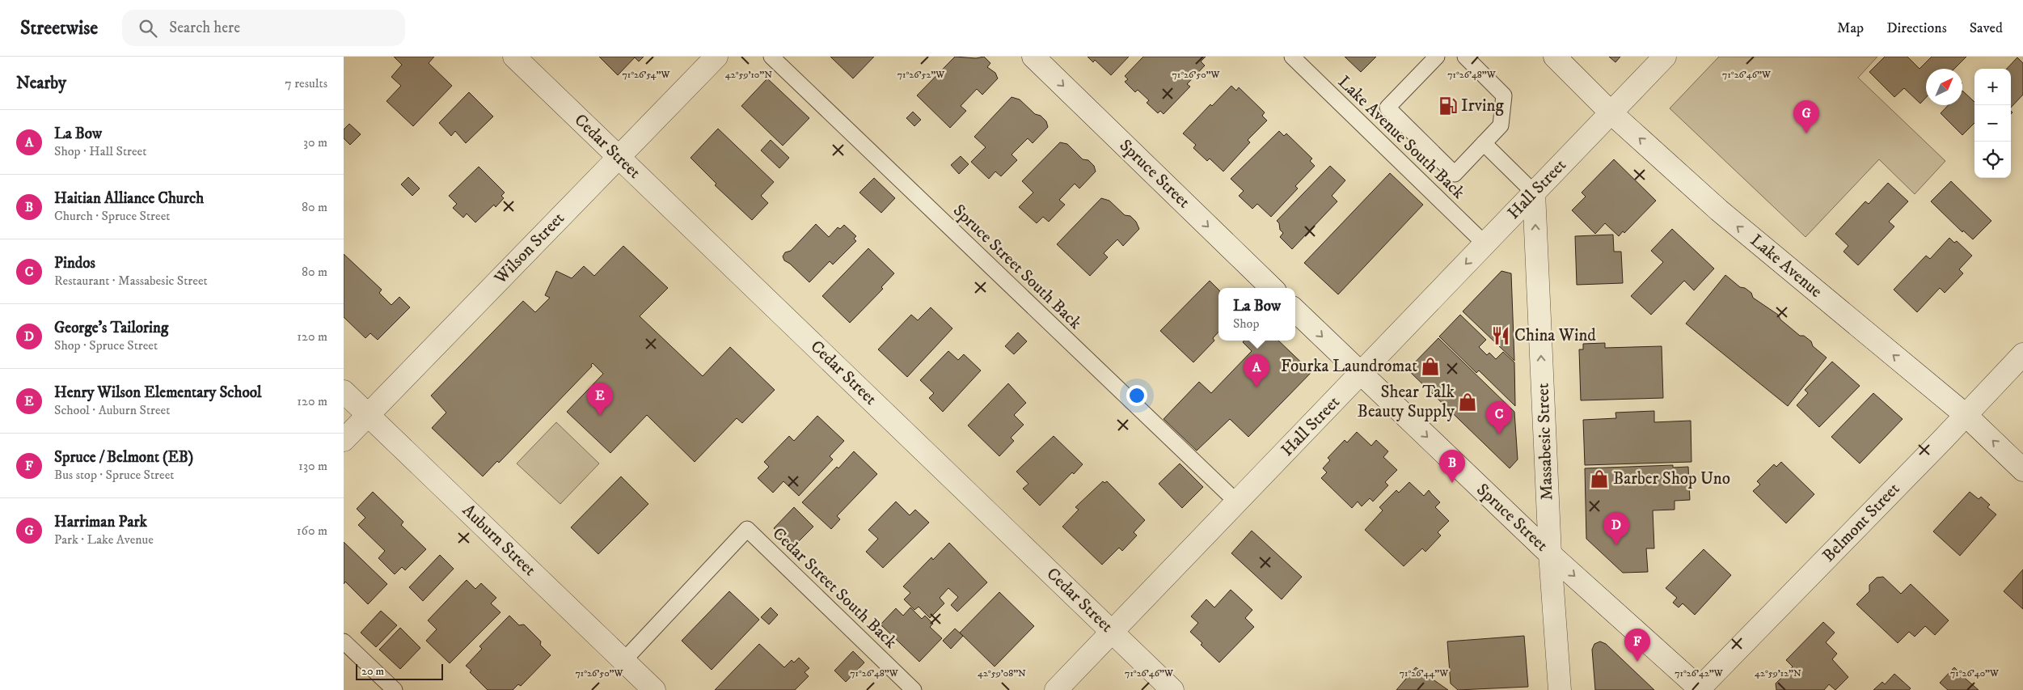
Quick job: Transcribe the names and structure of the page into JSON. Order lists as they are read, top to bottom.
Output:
{
  "streets": {
    "street": [
      "Cedar Street",
      "Spruce Street",
      "Hall Street",
      "Wilson Street",
      "Lake Avenue",
      "Massabesic Street",
      "Belmont Street",
      "Auburn Street"
    ],
    "lane": ["Lake Avenue South Back", "Spruce Street South Back", "Cedar Street South Back"]
  },
  "crossings": [
    ["Lake Avenue South Back", "Hall Street"],
    ["Cedar Street", "Hall Street"],
    ["Cedar Street", "Wilson Street"],
    ["Spruce Street", "Hall Street"],
    ["Spruce Street", "Massabesic Street"],
    ["Spruce Street", "Belmont Street"],
    ["Hall Street", "Lake Avenue"],
    ["Hall Street", "Spruce Street South Back"],
    ["Hall Street", "Massabesic Street"],
    ["Wilson Street", "Auburn Street"],
    ["Lake Avenue", "Belmont Street"],
    ["Auburn Street", "Cedar Street South Back"]
  ],
  "one_way": ["Spruce Street", "Lake Avenue", "Massabesic Street"],
  "places": {
    "fuel station": ["Irving"],
    "restaurant": ["China Wind"],
    "shop": ["Fourka Laundromat", "Shear Talk Beauty Supply", "Barber Shop Uno"]
  },
  "scale_bar": "20 m",
  "north": "top right",
  "page": {
    "header": "Streetwise",
    "search": "Search here",
    "nav": ["Map", "Directions", "Saved"],
    "heading": ["Nearby", "7 results"],
    "map_buttons": ["+", "−"],
    "pins": [
      "G",
      "A",
      "E",
      "C",
      "B",
      "D",
      "F"
    ],
    "list": [
      {
        "mark": "A",
        "name": "La Bow",
        "note": "Shop · Hall Street",
        "value": "30 m"
      },
      {
        "mark": "B",
        "name": "Haitian Alliance Church",
        "note": "Church · Spruce Street",
        "value": "80 m"
      },
      {
        "mark": "C",
        "name": "Pindos",
        "note": "Restaurant · Massabesic Street",
        "value": "80 m"
      },
      {
        "mark": "D",
        "name": "George's Tailoring",
        "note": "Shop · Spruce Street",
        "value": "120 m"
      },
      {
        "mark": "E",
        "name": "Henry Wilson Elementary School",
        "note": "School · Auburn Street",
        "value": "120 m"
      },
      {
        "mark": "F",
        "name": "Spruce / Belmont (EB)",
        "note": "Bus stop · Spruce Street",
        "value": "130 m"
      },
      {
        "mark": "G",
        "name": "Harriman Park",
        "note": "Park · Lake Avenue",
        "value": "160 m"
      }
    ],
    "popup": ["La Bow", "Shop"],
    "scale": "20 m"
  },
  "coordinates": [
    "42°59'10\"N",
    "71°26'54\"W",
    "71°26'52\"W",
    "71°26'50\"W",
    "71°26'48\"W",
    "71°26'46\"W",
    "71°26'44\"W",
    "71°26'42\"W",
    "71°26'40\"W",
    "42°59'08\"N",
    "42°59'12\"N"
  ]
}
